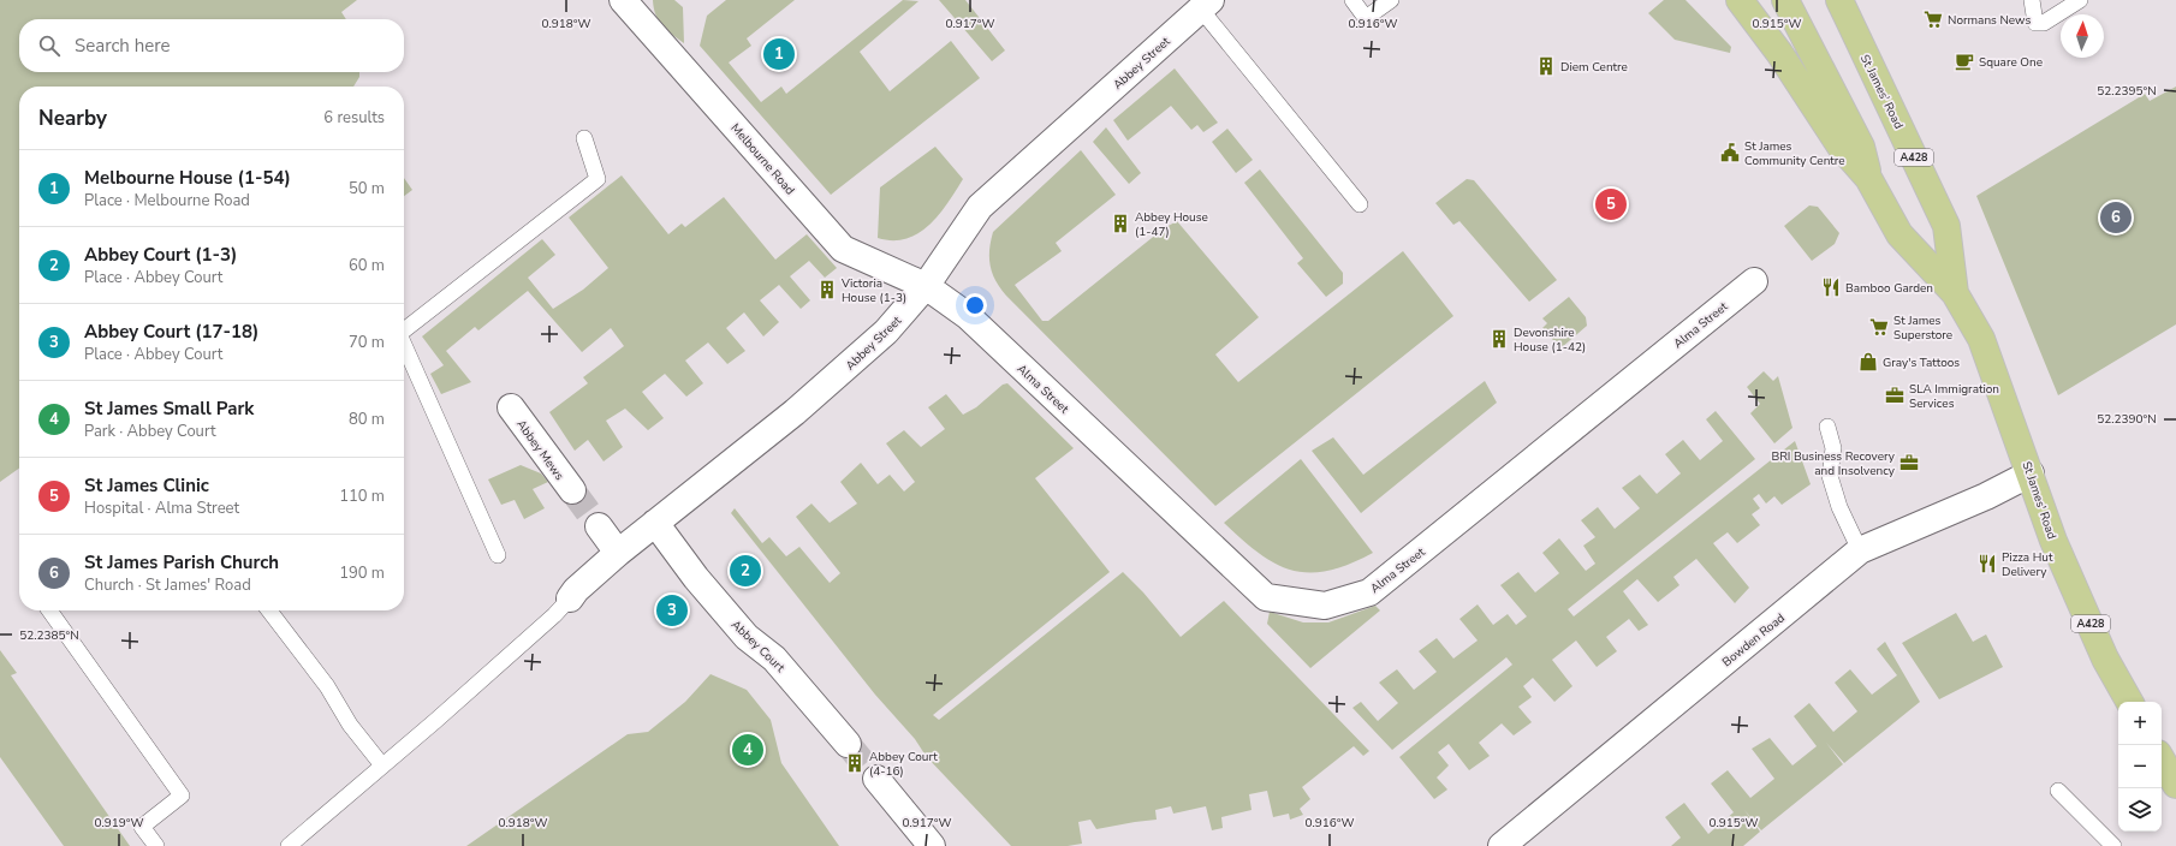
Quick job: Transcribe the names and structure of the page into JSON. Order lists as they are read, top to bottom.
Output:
{
  "streets": {
    "main road": ["St James' Road", "A428"],
    "street": [
      "Abbey Street",
      "Melbourne Road",
      "Alma Street",
      "Abbey Mews",
      "Bowden Road",
      "Abbey Court"
    ]
  },
  "crossings": [
    ["Abbey Street", "Melbourne Road"],
    ["Abbey Street", "Alma Street"],
    ["Abbey Street", "Abbey Court"],
    ["St James' Road", "Bowden Road"],
    ["Melbourne Road", "Alma Street"]
  ],
  "places": {
    "supermarket": ["Normans News", "St James Superstore"],
    "cafe": ["Square One"],
    "building": [
      "Diem Centre",
      "Abbey House (1-47)",
      "Victoria House (1-3)",
      "Devonshire House (1-42)",
      "Abbey Court (4-16)"
    ],
    "public building": ["St James Community Centre"],
    "restaurant": ["Bamboo Garden", "Pizza Hut Delivery"],
    "shop": ["Gray's Tattoos"],
    "office": ["SLA Immigration Services", "BRI Business Recovery and Insolvency"]
  },
  "north": "top",
  "page": {
    "search": "Search here",
    "pins": [
      "1",
      "5",
      "6",
      "2",
      "3",
      "4"
    ],
    "heading": ["Nearby", "6 results"],
    "list": [
      {
        "mark": "1",
        "name": "Melbourne House (1-54)",
        "note": "Place · Melbourne Road",
        "value": "50 m"
      },
      {
        "mark": "2",
        "name": "Abbey Court (1-3)",
        "note": "Place · Abbey Court",
        "value": "60 m"
      },
      {
        "mark": "3",
        "name": "Abbey Court (17-18)",
        "note": "Place · Abbey Court",
        "value": "70 m"
      },
      {
        "mark": "4",
        "name": "St James Small Park",
        "note": "Park · Abbey Court",
        "value": "80 m"
      },
      {
        "mark": "5",
        "name": "St James Clinic",
        "note": "Hospital · Alma Street",
        "value": "110 m"
      },
      {
        "mark": "6",
        "name": "St James Parish Church",
        "note": "Church · St James' Road",
        "value": "190 m"
      }
    ],
    "map_buttons": ["+", "−"]
  },
  "coordinates": [
    "0.918°W",
    "0.917°W",
    "0.916°W",
    "0.915°W",
    "52.2395°N",
    "52.2390°N",
    "52.2385°N",
    "0.919°W"
  ]
}
